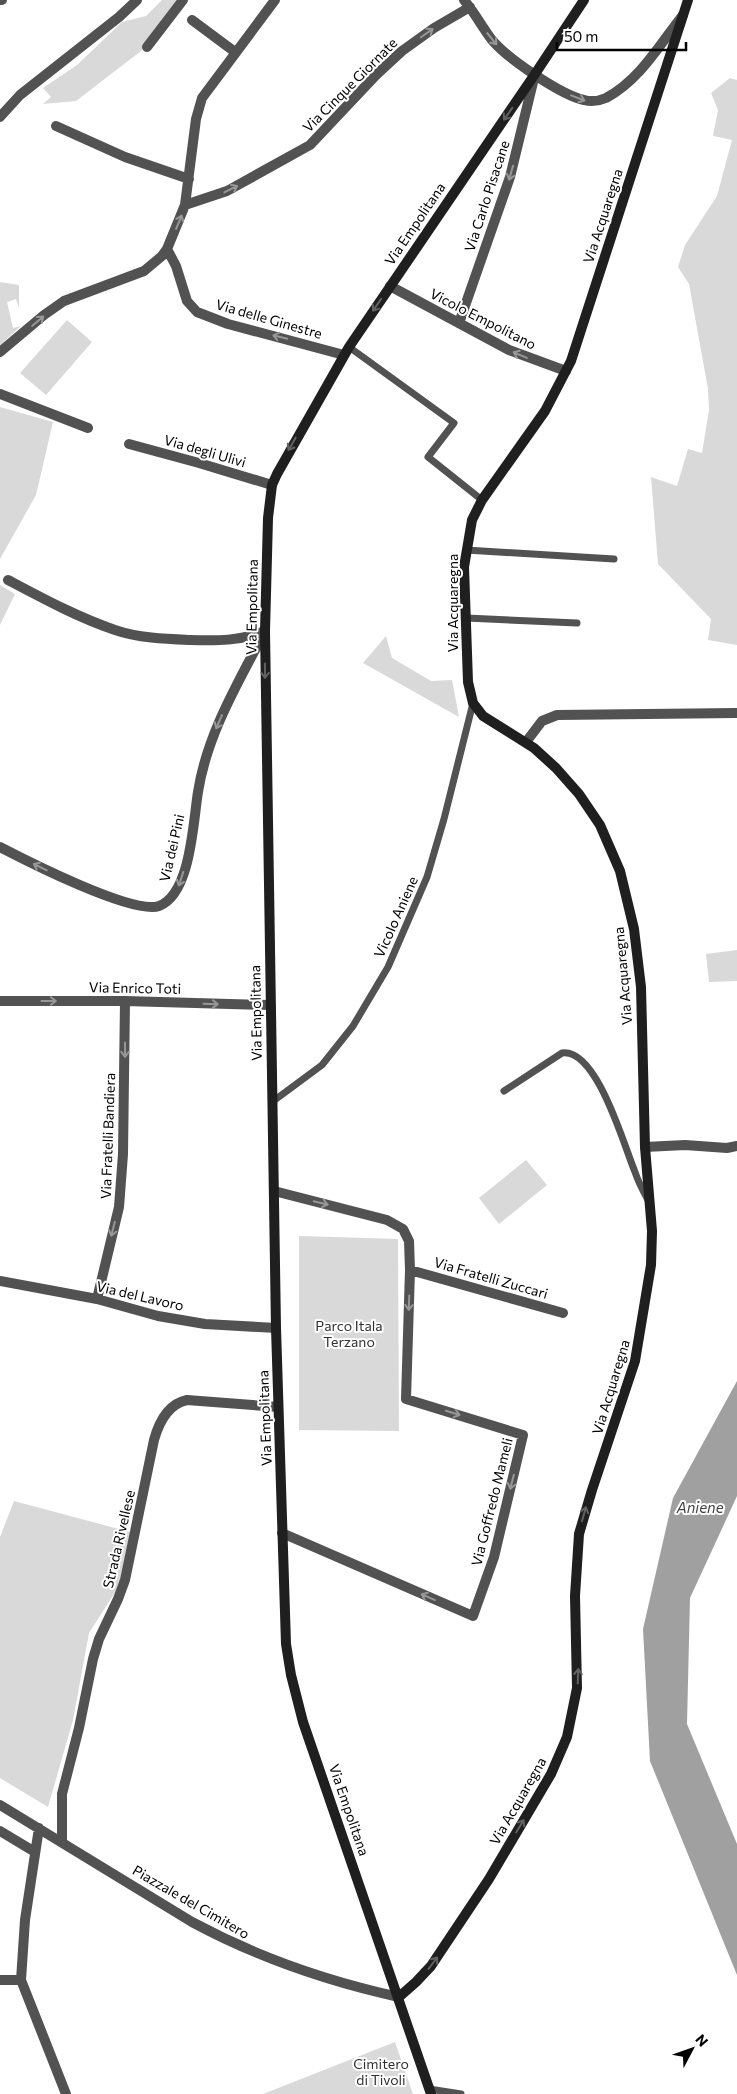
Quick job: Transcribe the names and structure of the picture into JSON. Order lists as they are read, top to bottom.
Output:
{
  "streets": {
    "main road": ["Via Acquaregna", "Via Empolitana"],
    "street": [
      "Via Cinque Giornate",
      "Via Carlo Pisacane",
      "Via delle Ginestre",
      "Vicolo Empolitano",
      "Via degli Ulivi",
      "Via dei Pini",
      "Via Enrico Toti",
      "Via Fratelli Bandiera",
      "Via Fratelli Zuccari",
      "Via del Lavoro",
      "Via Goffredo Mameli",
      "Strada Rivellese",
      "Piazzale del Cimitero"
    ],
    "lane": ["Vicolo Aniene"]
  },
  "crossings": [
    ["Via Carlo Pisacane", "Via Empolitana"],
    ["Via Carlo Pisacane", "Vicolo Empolitano"],
    ["Via Acquaregna", "Via Empolitana"],
    ["Via Acquaregna", "Vicolo Empolitano"],
    ["Via Acquaregna", "Vicolo Aniene"],
    ["Via Acquaregna", "Piazzale del Cimitero"],
    ["Via Empolitana", "Via delle Ginestre"],
    ["Via Empolitana", "Vicolo Empolitano"],
    ["Via Empolitana", "Via degli Ulivi"],
    ["Via Empolitana", "Via dei Pini"],
    ["Via Empolitana", "Vicolo Aniene"],
    ["Via Empolitana", "Via Enrico Toti"],
    ["Via Empolitana", "Via del Lavoro"],
    ["Via Empolitana", "Via Goffredo Mameli"],
    ["Via Empolitana", "Strada Rivellese"],
    ["Via Empolitana", "Piazzale del Cimitero"],
    ["Via Enrico Toti", "Via Fratelli Bandiera"],
    ["Via Fratelli Bandiera", "Via del Lavoro"],
    ["Via Fratelli Zuccari", "Via Goffredo Mameli"],
    ["Strada Rivellese", "Piazzale del Cimitero"]
  ],
  "one_way": [
    "Via Cinque Giornate",
    "Via Carlo Pisacane",
    "Via Acquaregna",
    "Via Empolitana",
    "Via delle Ginestre",
    "Vicolo Empolitano",
    "Via Enrico Toti",
    "Via Fratelli Bandiera"
  ],
  "water": ["Aniene"],
  "parks": ["Parco Itala Terzano", "Cimitero di Tivoli"],
  "scale_bar": "50 m",
  "north": "top right"
}
